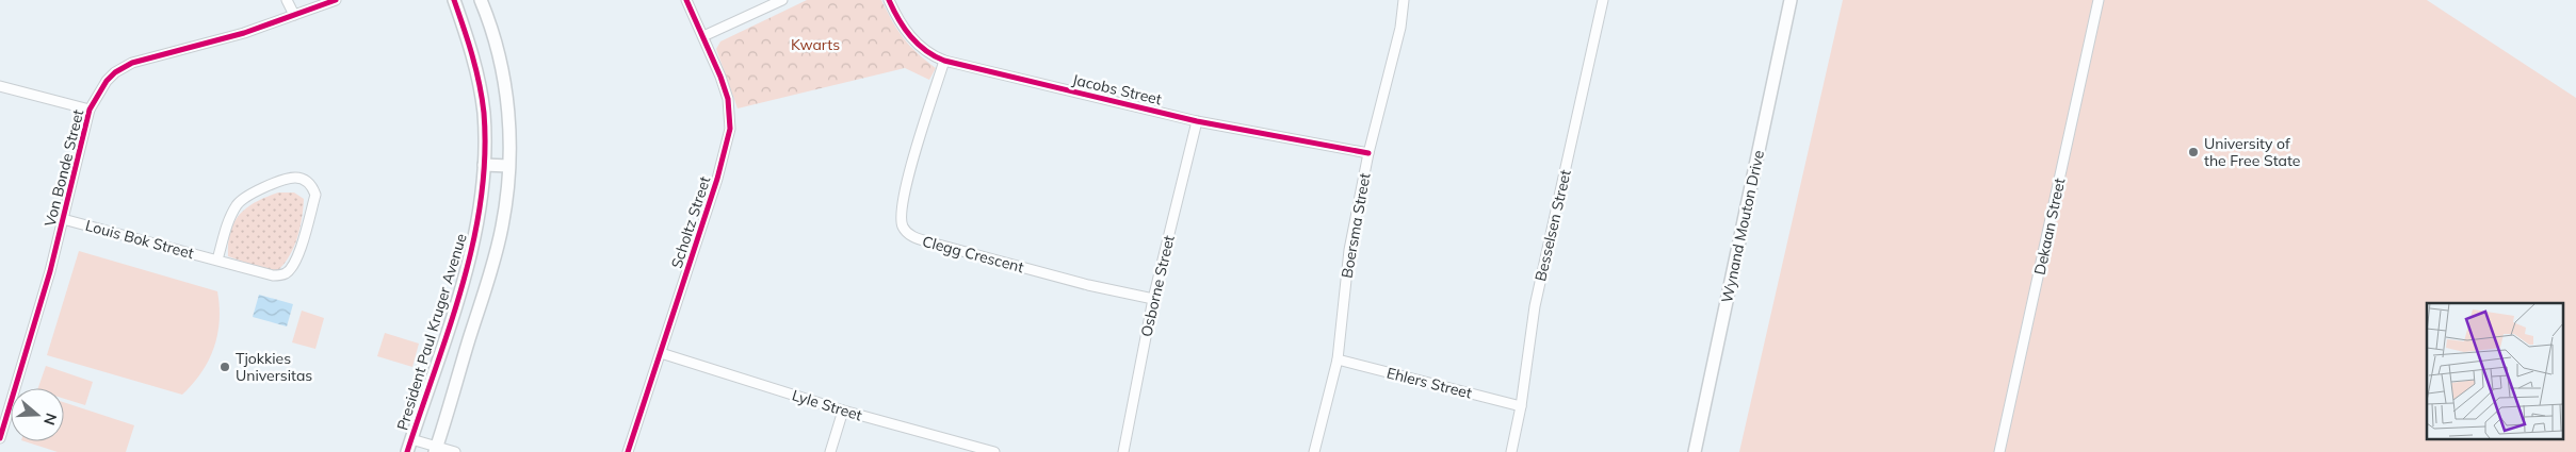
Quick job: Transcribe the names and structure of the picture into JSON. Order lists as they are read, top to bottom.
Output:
{
  "streets": {
    "street": [
      "Jacobs Street",
      "Von Bonde Street",
      "Scholtz Street",
      "Boersma Street",
      "Besselsen Street",
      "Wynand Mouton Drive",
      "Dekaan Street",
      "Louis Bok Street",
      "Clegg Crescent",
      "Osborne Street",
      "President Paul Kruger Avenue",
      "Ehlers Street",
      "Lyle Street"
    ]
  },
  "crossings": [
    ["Jacobs Street", "Boersma Street"],
    ["Jacobs Street", "Clegg Crescent"],
    ["Jacobs Street", "Osborne Street"],
    ["Von Bonde Street", "Louis Bok Street"],
    ["Scholtz Street", "Lyle Street"],
    ["Boersma Street", "Ehlers Street"],
    ["Besselsen Street", "Ehlers Street"],
    ["Clegg Crescent", "Osborne Street"]
  ],
  "parks": ["Kwarts"],
  "places": ["University of the Free State", "Tjokkies Universitas"],
  "north": "right"
}
